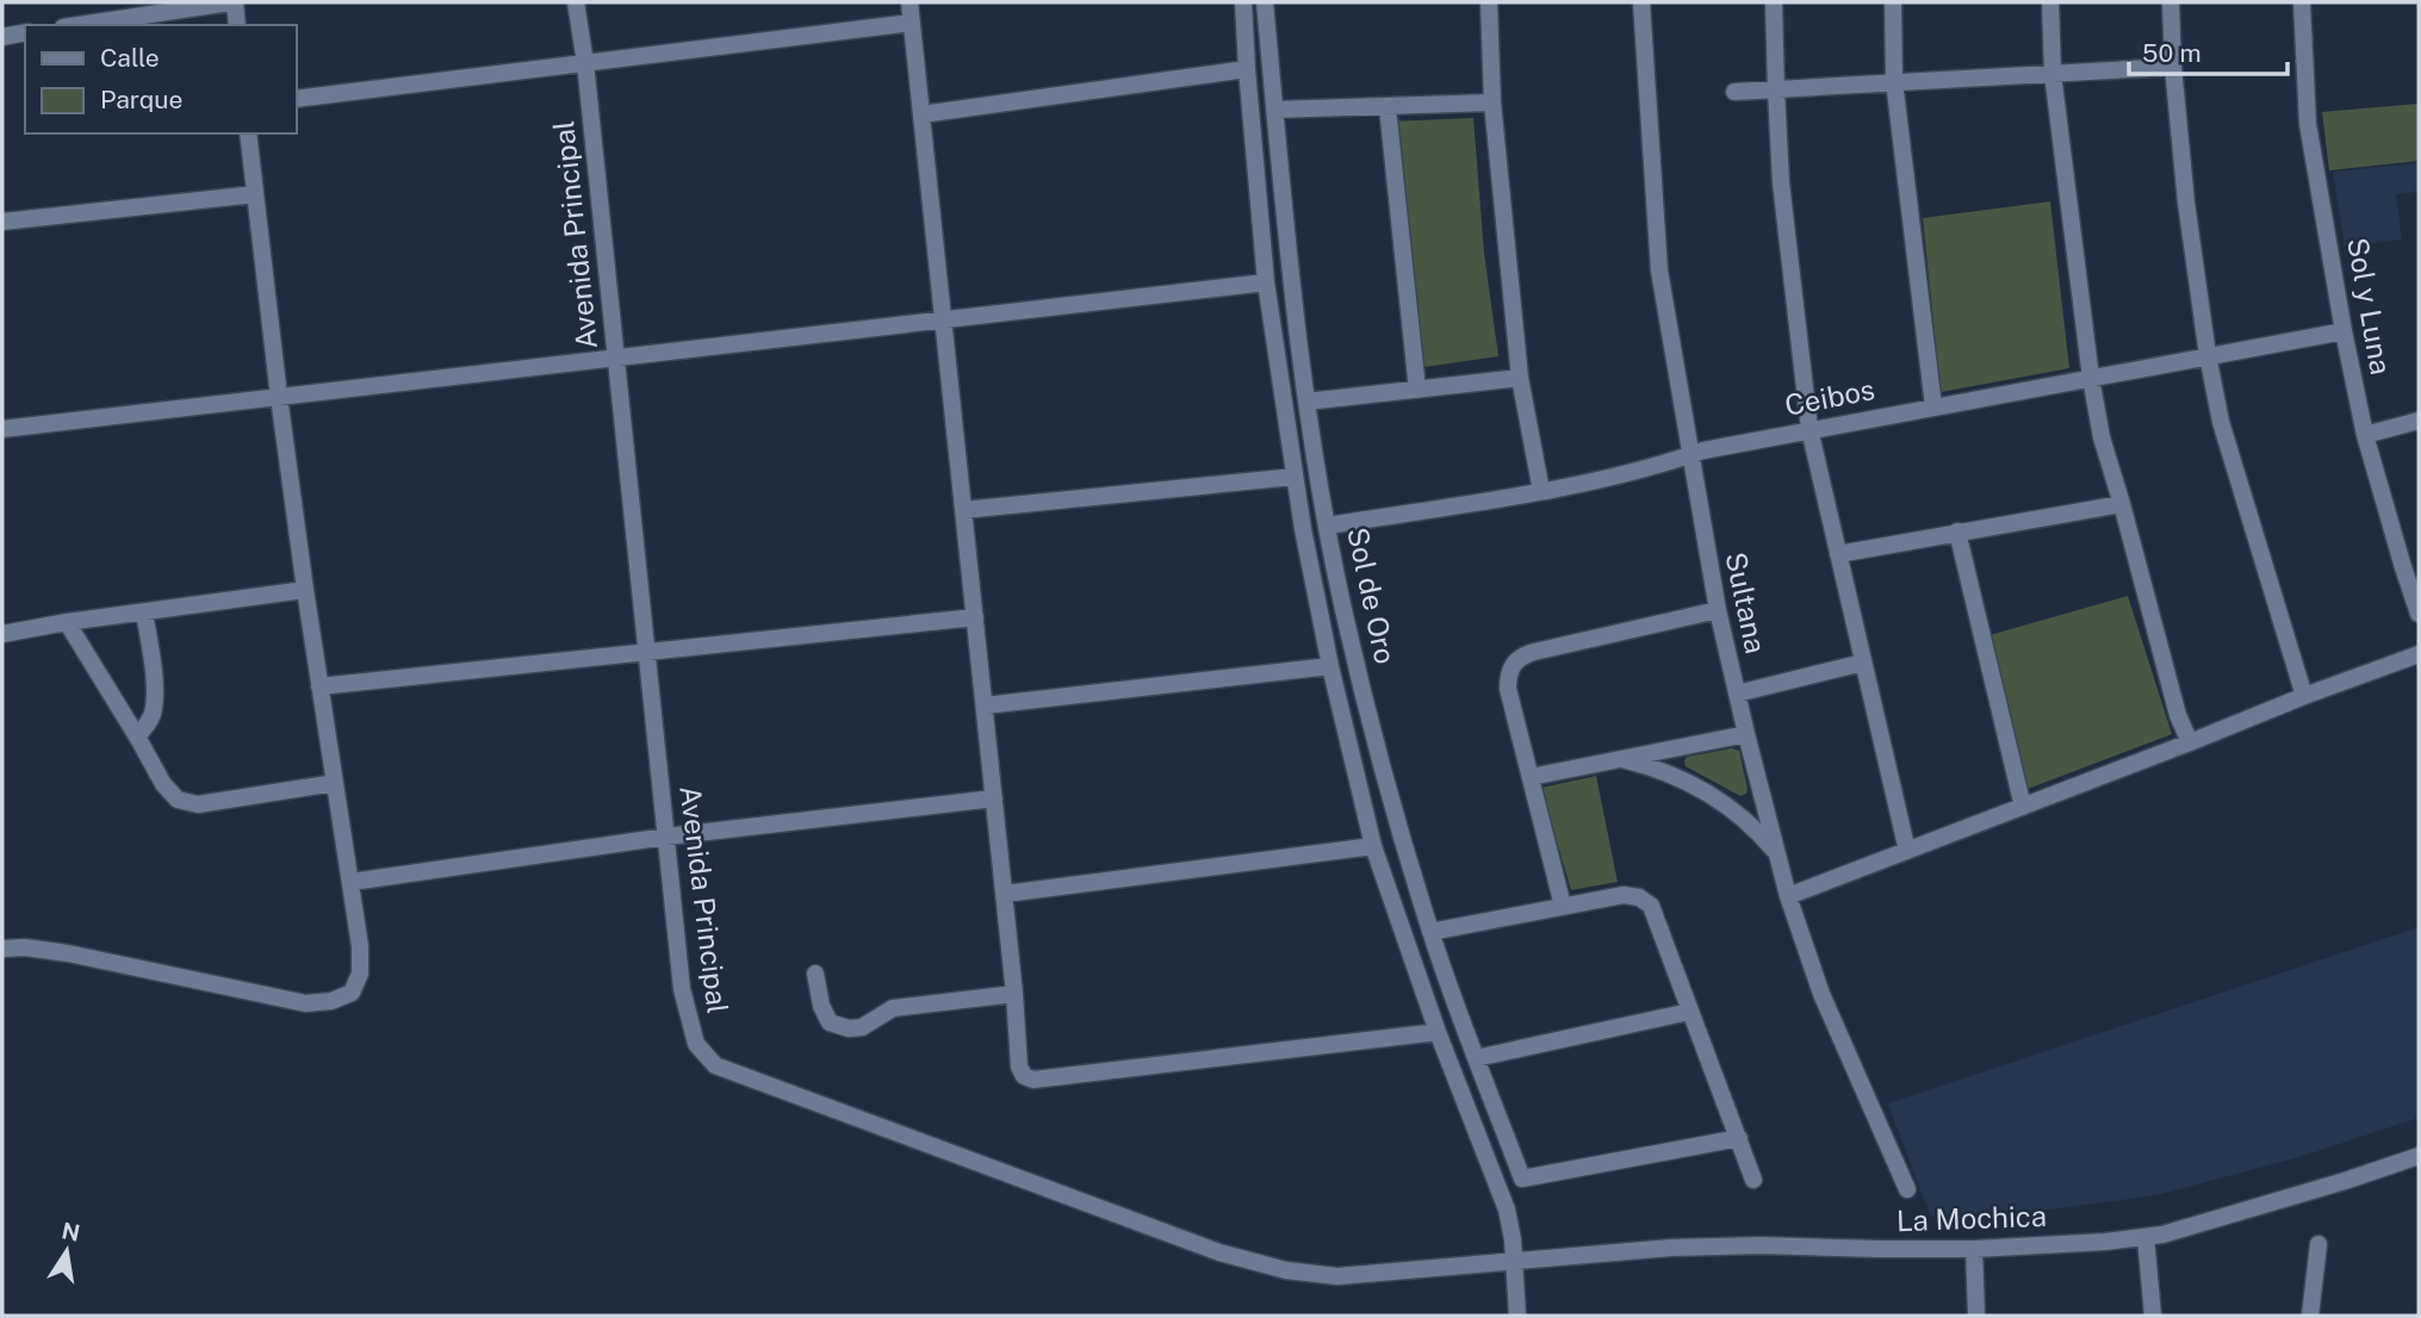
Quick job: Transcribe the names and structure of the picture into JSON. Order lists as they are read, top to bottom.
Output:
{
  "streets": {
    "street": [
      "Avenida Principal",
      "Sol y Luna",
      "Ceibos",
      "Sol de Oro",
      "Sultana",
      "La Mochica"
    ]
  },
  "crossings": [
    ["Avenida Principal", "La Mochica"],
    ["Sol y Luna", "Ceibos"],
    ["Ceibos", "Sol de Oro"],
    ["Ceibos", "Sultana"]
  ],
  "legend": ["Calle", "Parque"],
  "scale_bar": "50 m",
  "north": "top"
}
